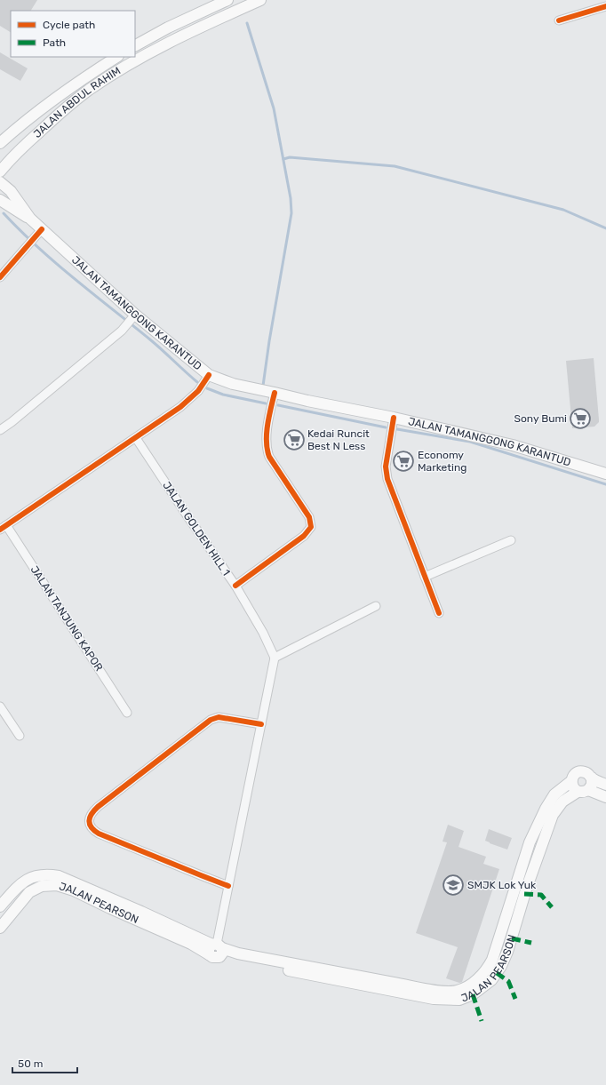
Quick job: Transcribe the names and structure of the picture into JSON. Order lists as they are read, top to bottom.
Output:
{
  "streets": {
    "main road": ["JALAN ABDUL RAHIM", "JALAN TAMANGGONG KARANTUD", "JALAN PEARSON"],
    "street": ["JALAN GOLDEN HILL 1", "JALAN TANJUNG KAPOR"]
  },
  "places": {
    "supermarket": ["Sony Bumi", "Kedai Runcit Best N Less", "Economy Marketing"],
    "school or university": ["SMJK Lok Yuk"]
  },
  "legend": ["Cycle path", "Path"],
  "scale_bar": "50 m"
}
